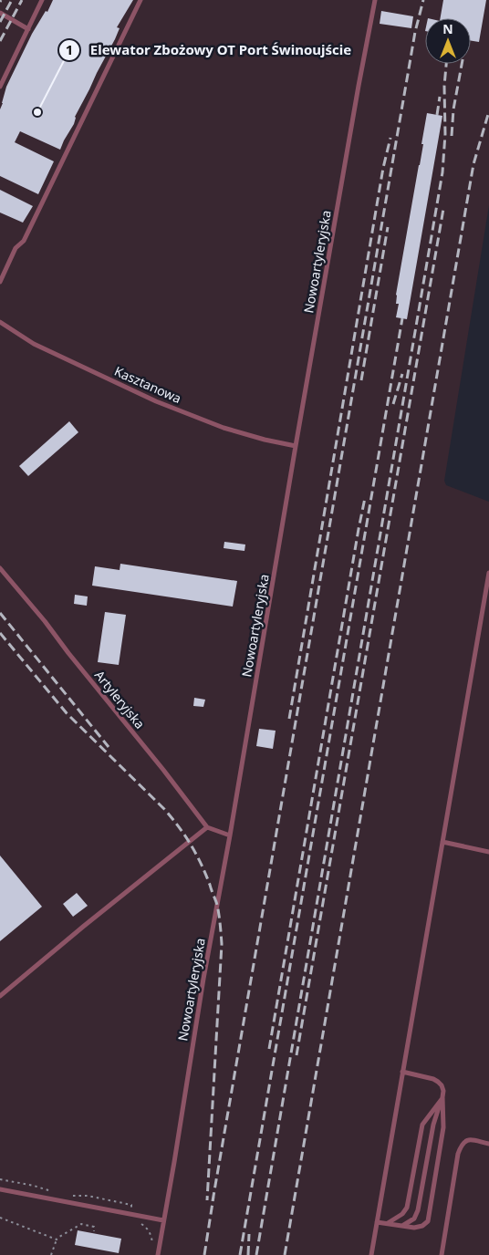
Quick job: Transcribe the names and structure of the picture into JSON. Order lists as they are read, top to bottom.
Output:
{
  "streets": {
    "lane": ["Nowoartyleryjska", "Kasztanowa", "Artyleryjska"]
  },
  "crossings": [
    ["Nowoartyleryjska", "Kasztanowa"]
  ],
  "places": ["Elewator Zbożowy OT Port Świnoujście"],
  "north": "top"
}
